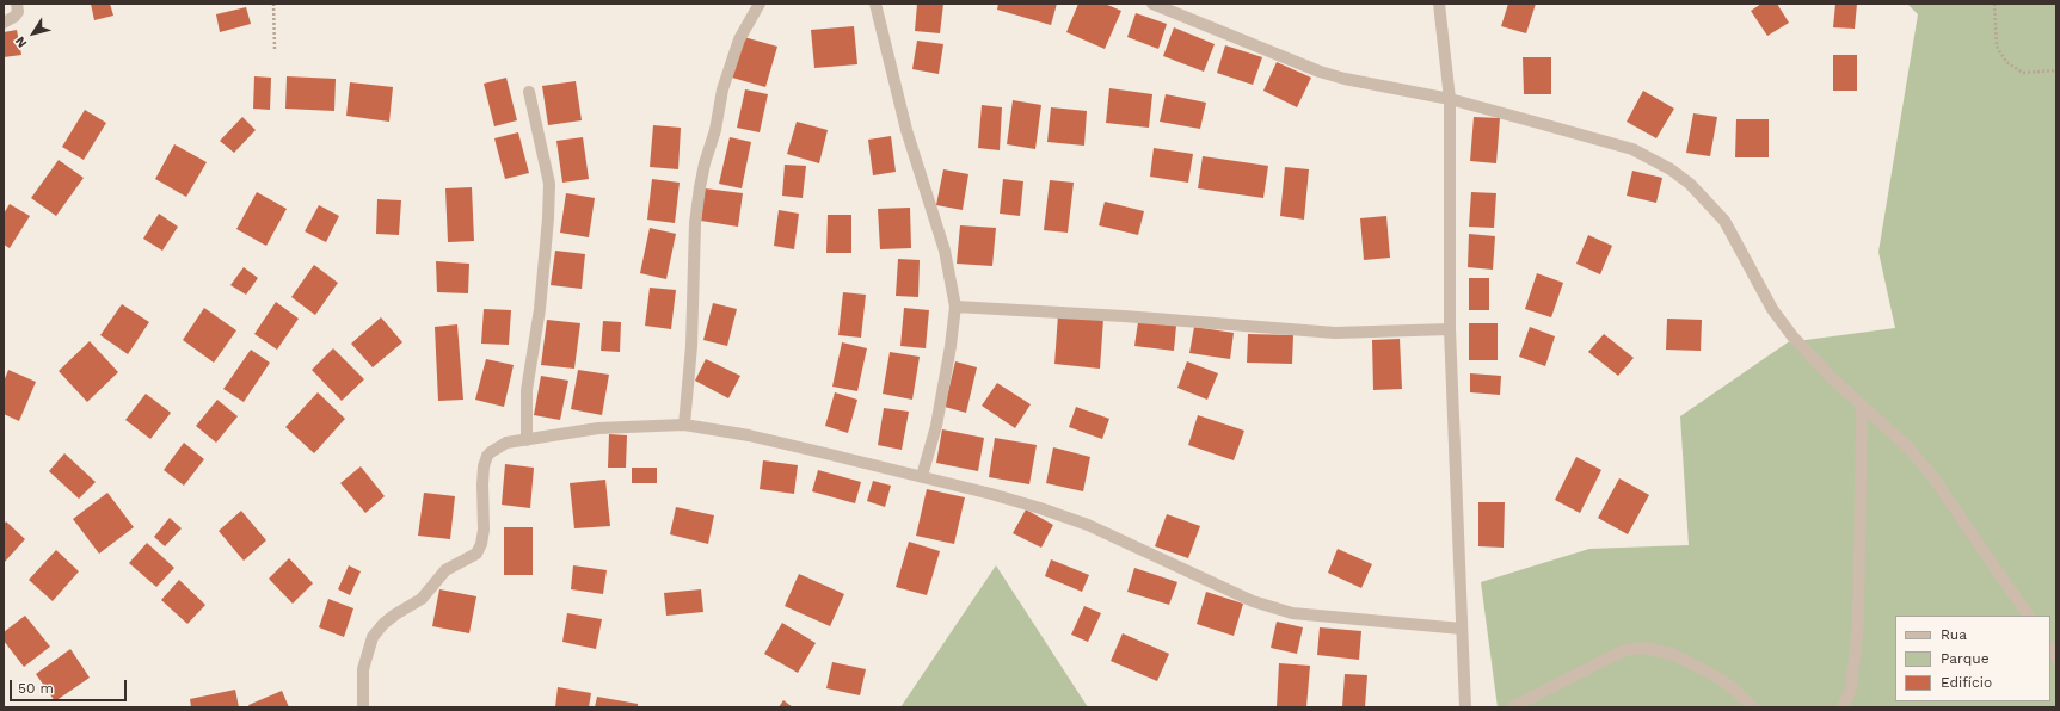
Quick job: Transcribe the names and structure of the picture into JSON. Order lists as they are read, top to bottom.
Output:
{
  "legend": ["Rua", "Parque", "Edifício"],
  "scale_bar": "50 m",
  "north": "bottom left"
}
